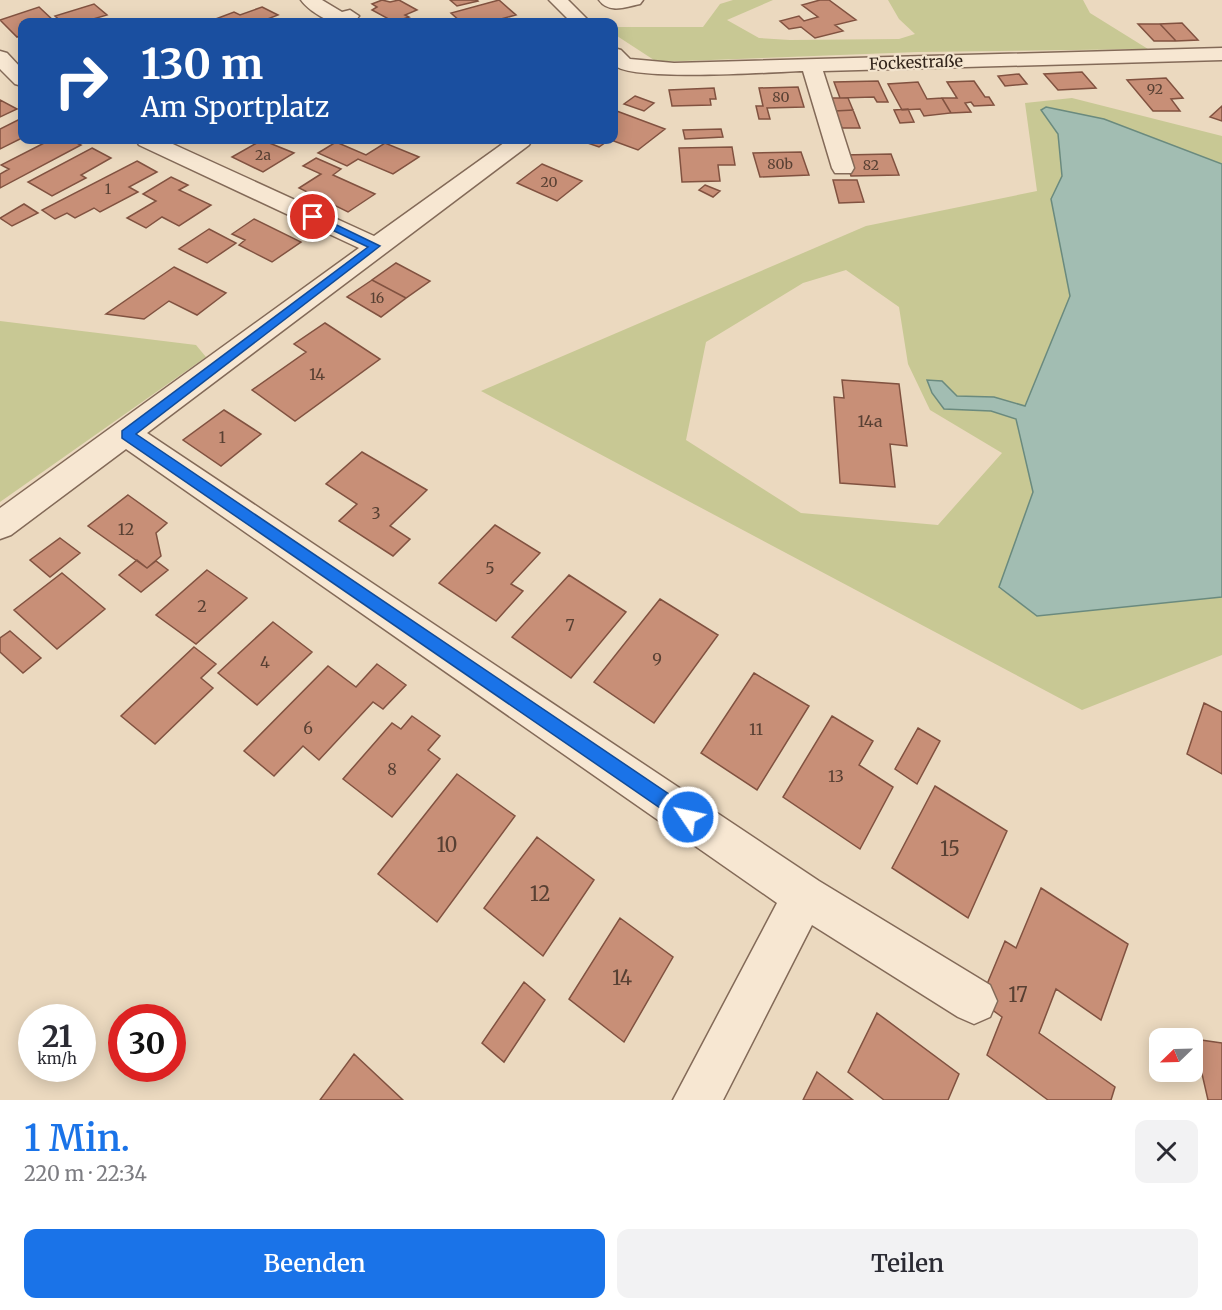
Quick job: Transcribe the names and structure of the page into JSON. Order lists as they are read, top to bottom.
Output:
{
  "streets": {
    "street": ["Fockestraße"]
  },
  "house_numbers": [
    "92",
    "80",
    "2a",
    "80b",
    "82",
    "20",
    "1",
    "16",
    "14",
    "14a",
    "1",
    "3",
    "12",
    "5",
    "2",
    "7",
    "9",
    "4",
    "6",
    "11",
    "8",
    "13",
    "10",
    "15",
    "12",
    "14",
    "17"
  ],
  "north": "bottom left",
  "page": {
    "turn": ["130 m", "Am Sportplatz"],
    "speed": "21 km/h",
    "limit": "30",
    "heading": ["1 Min.", "220 m · 22:34"],
    "buttons": ["Beenden", "Teilen"]
  }
}
